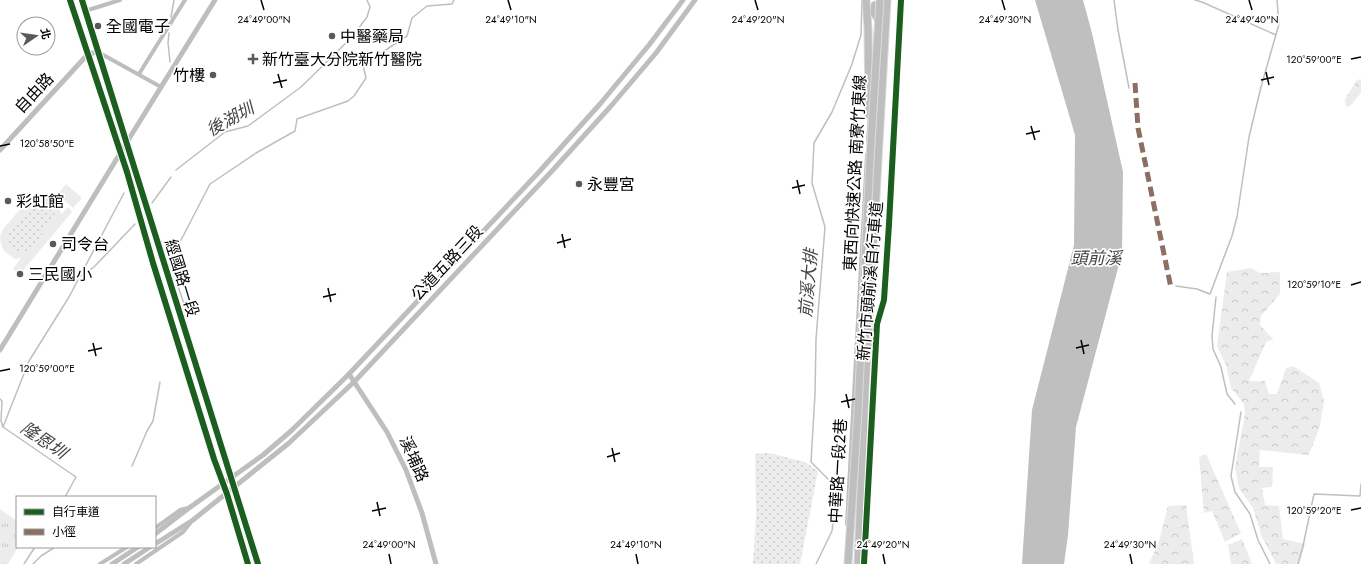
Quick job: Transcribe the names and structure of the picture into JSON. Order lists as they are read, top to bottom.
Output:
{
  "streets": {
    "highway": ["東西向快速公路 南寮竹東線"],
    "main road": ["經國路一段"],
    "street": [
      "自由路",
      "公道五路三段",
      "溪埔路",
      "中華路一段2巷"
    ],
    "cycle path": ["新竹市頭前溪自行車道"]
  },
  "crossings": [
    ["自由路", "經國路一段"],
    ["東西向快速公路 南寮竹東線", "中華路一段2巷"],
    ["公道五路三段", "經國路一段"],
    ["公道五路三段", "溪埔路"]
  ],
  "water": [
    "後湖圳",
    "頭前溪",
    "前溪大排",
    "隆恩圳"
  ],
  "places": {
    "other": [
      "全國電子",
      "中醫藥局",
      "竹樓",
      "永豐宮",
      "彩虹館",
      "司令台",
      "三民國小"
    ],
    "health": ["新竹臺大分院新竹醫院"]
  },
  "legend": ["自行車道", "小徑"],
  "north": "right",
  "coordinates": [
    "24°49'00\"N",
    "24°49'10\"N",
    "24°49'20\"N",
    "24°49'30\"N",
    "24°49'40\"N",
    "120°59'00\"E",
    "120°58'50\"E",
    "120°59'10\"E",
    "120°59'20\"E"
  ]
}
